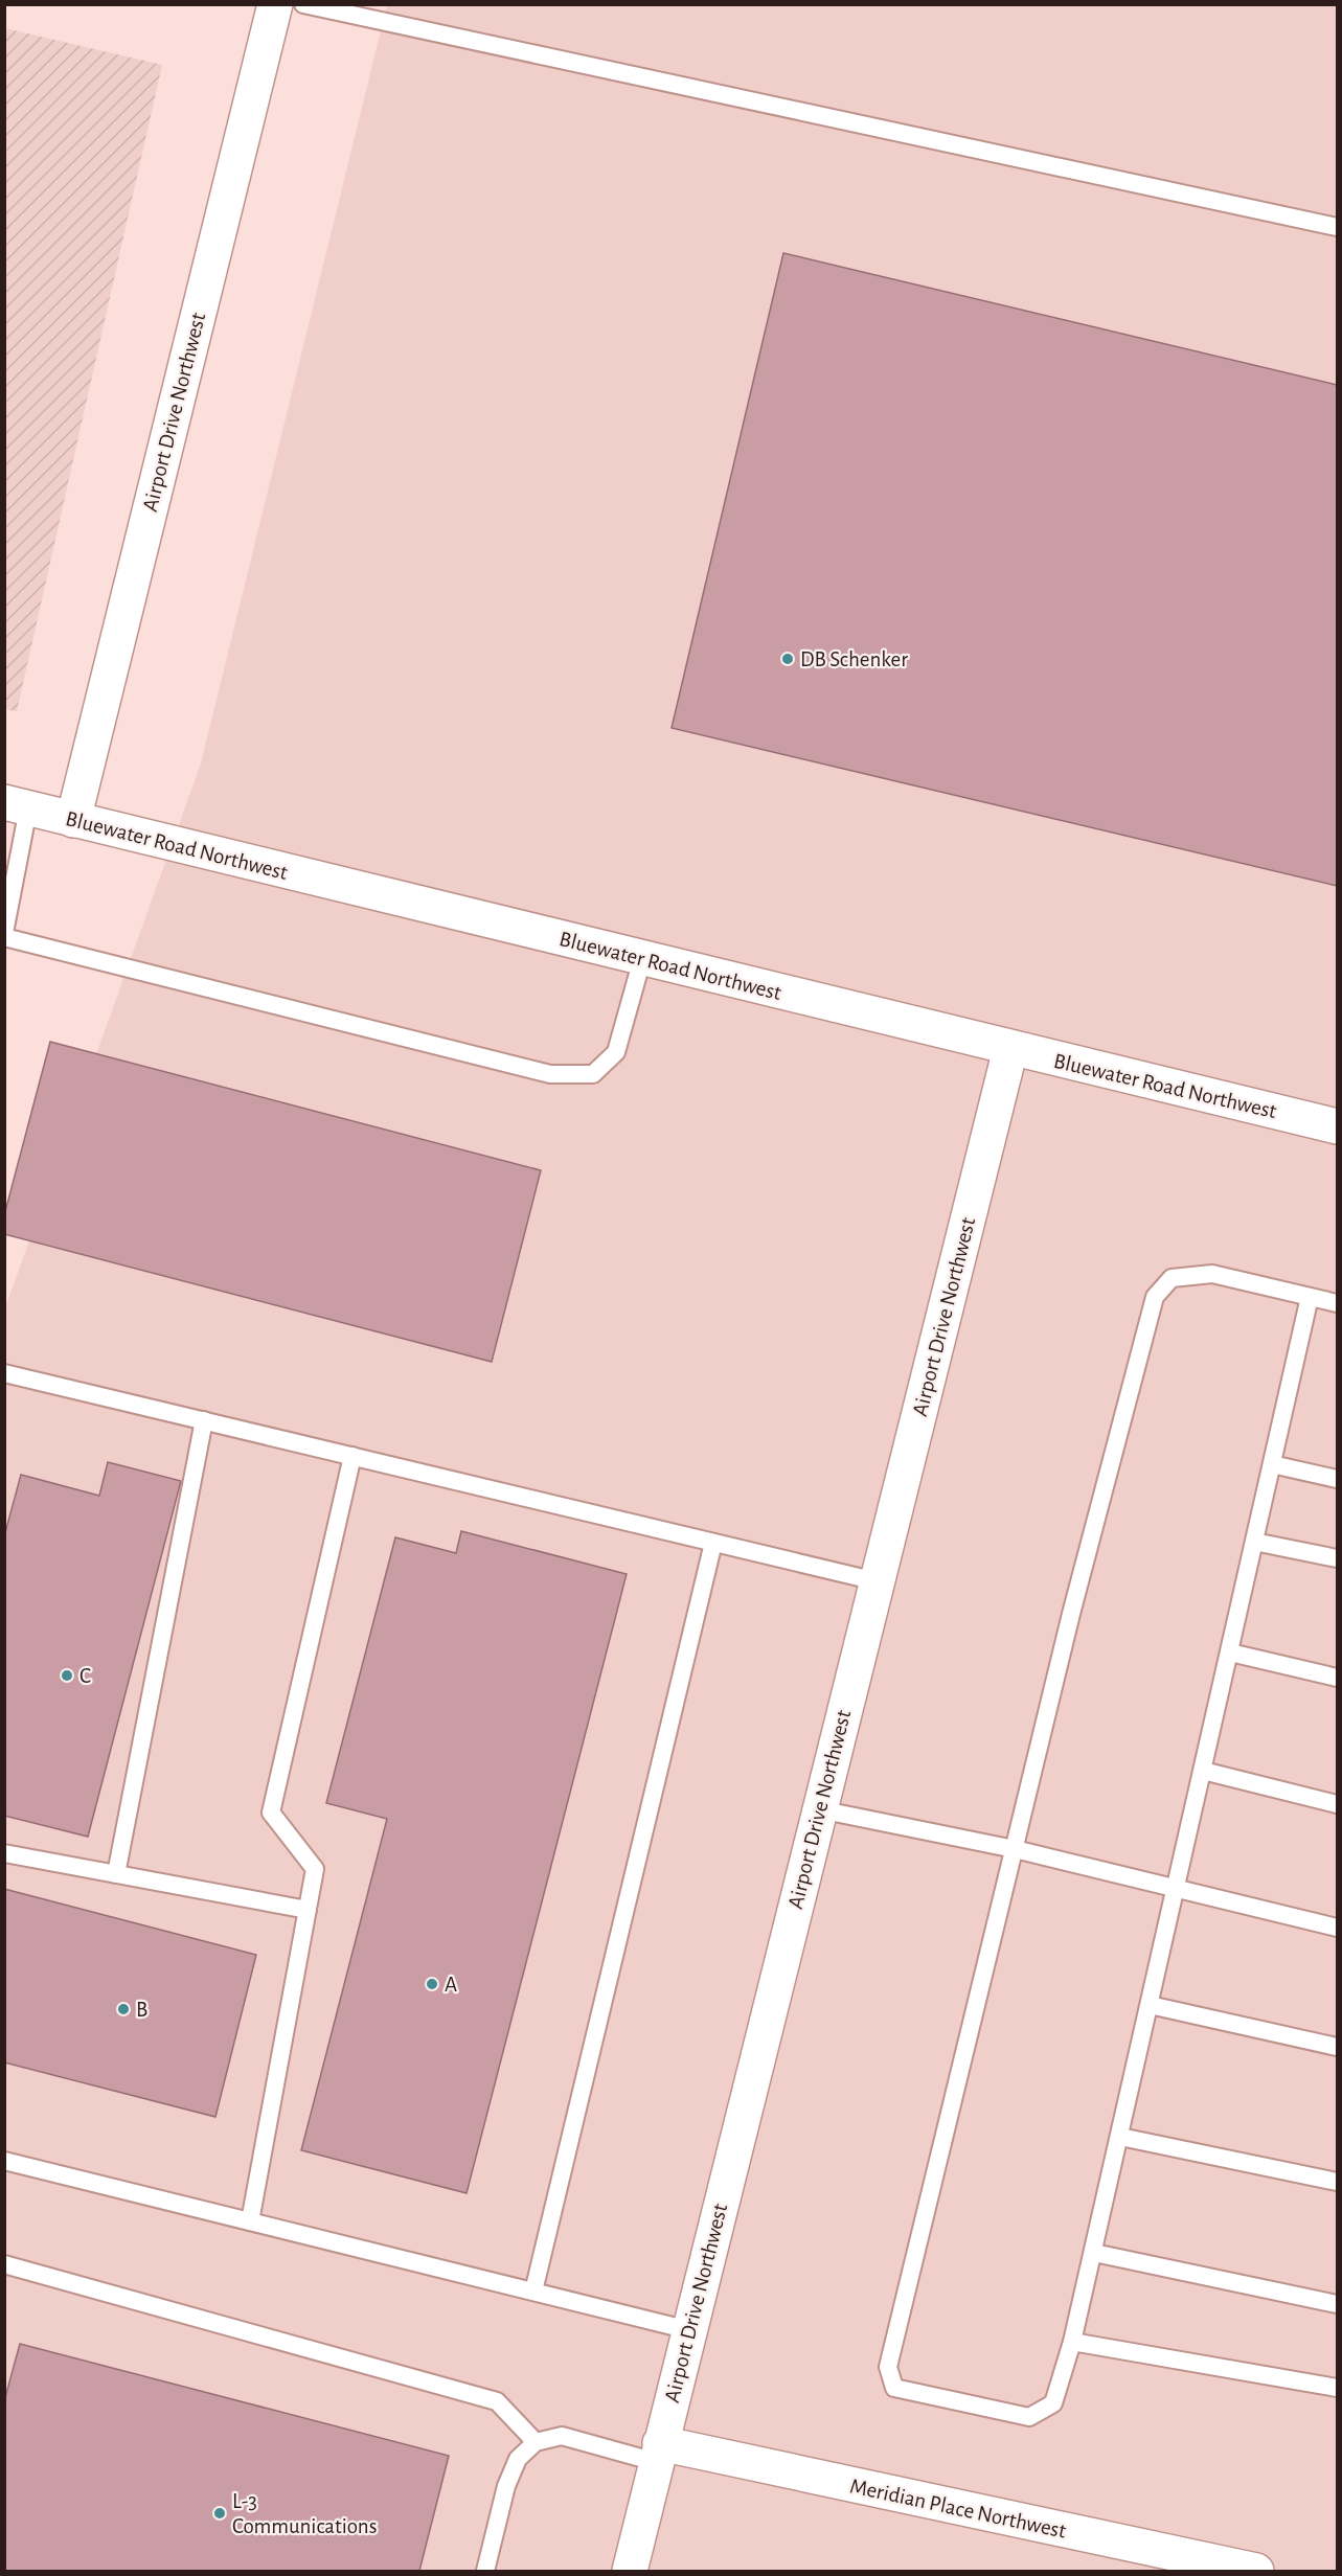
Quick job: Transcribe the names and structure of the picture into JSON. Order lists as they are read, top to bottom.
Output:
{
  "streets": {
    "street": ["Airport Drive Northwest", "Bluewater Road Northwest", "Meridian Place Northwest"]
  },
  "crossings": [
    ["Airport Drive Northwest", "Bluewater Road Northwest"],
    ["Airport Drive Northwest", "Meridian Place Northwest"]
  ],
  "places": [
    "DB Schenker",
    "C",
    "A",
    "B",
    "L-3 Communications"
  ]
}
